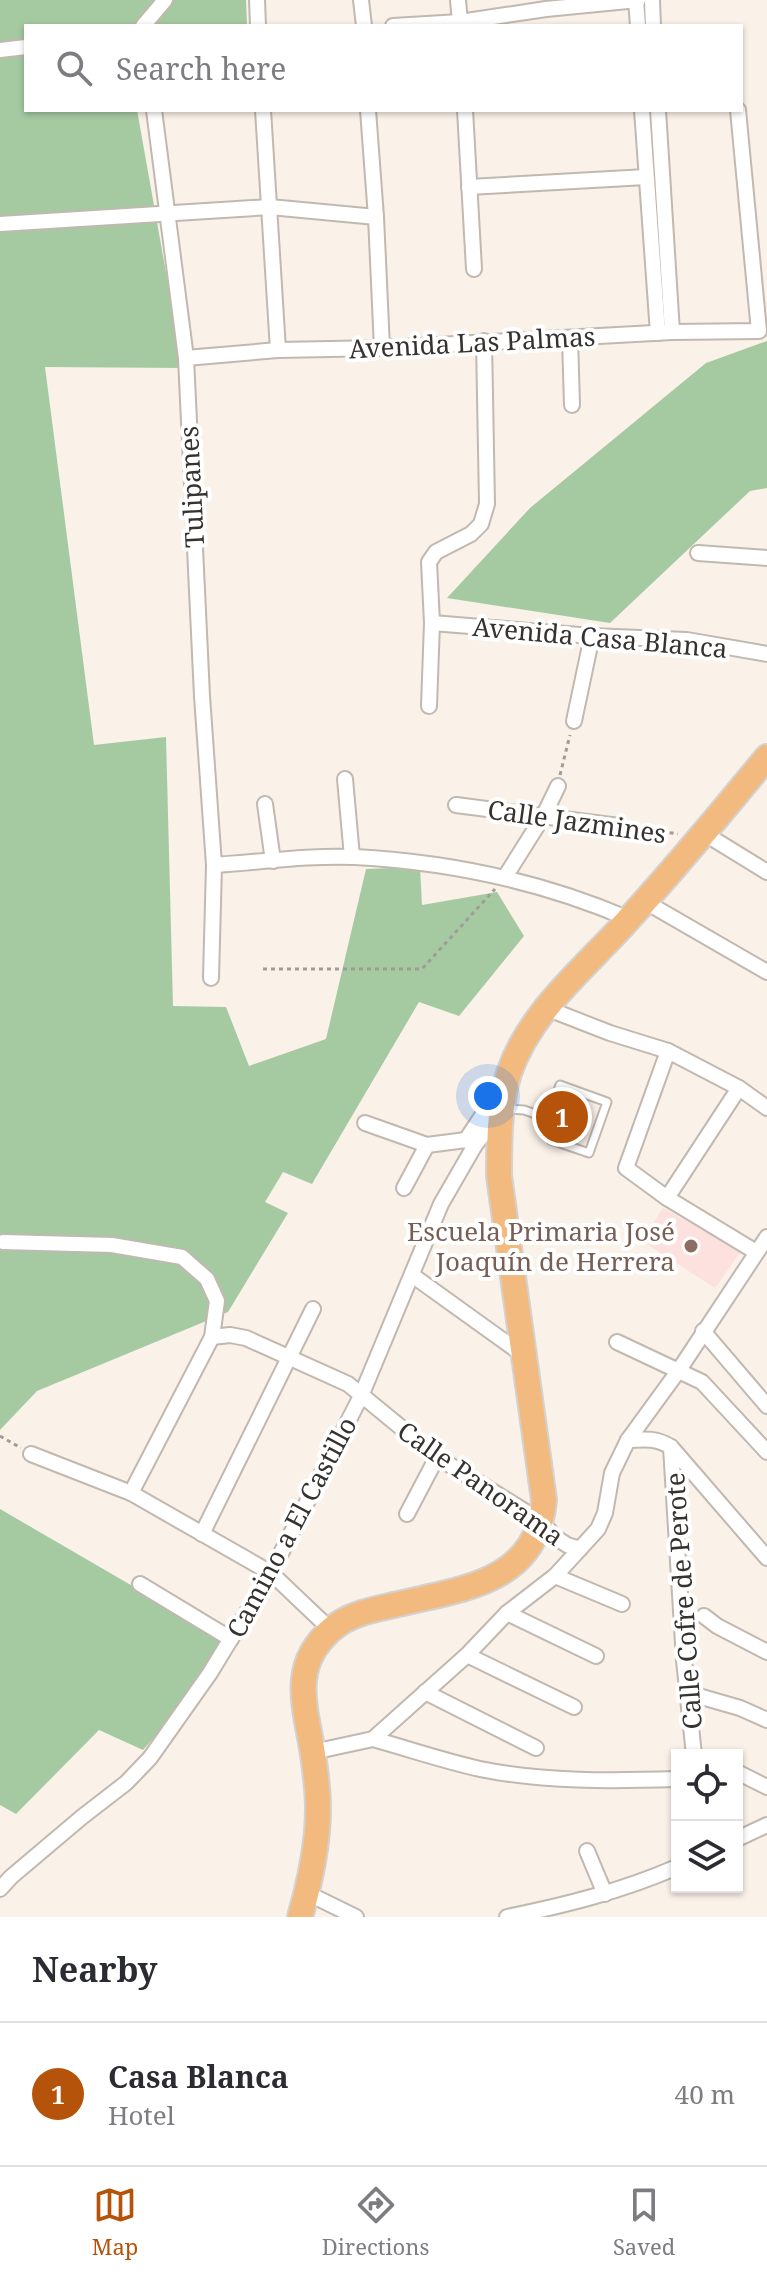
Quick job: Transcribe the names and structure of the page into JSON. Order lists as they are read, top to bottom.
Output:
{
  "streets": {
    "street": [
      "Avenida Las Palmas",
      "Tulipanes",
      "Avenida Casa Blanca",
      "Calle Jazmines",
      "Calle Panorama",
      "Camino a El Castillo",
      "Calle Cofre de Perote"
    ]
  },
  "crossings": [
    ["Avenida Las Palmas", "Tulipanes"],
    ["Calle Panorama", "Camino a El Castillo"]
  ],
  "places": ["Escuela Primaria José Joaquín de Herrera"],
  "page": {
    "search": "Search here",
    "pins": "1",
    "heading": "Nearby",
    "list": [
      {
        "mark": "1",
        "name": "Casa Blanca",
        "note": "Hotel",
        "value": "40 m"
      }
    ],
    "nav": ["Map", "Directions", "Saved"]
  }
}
